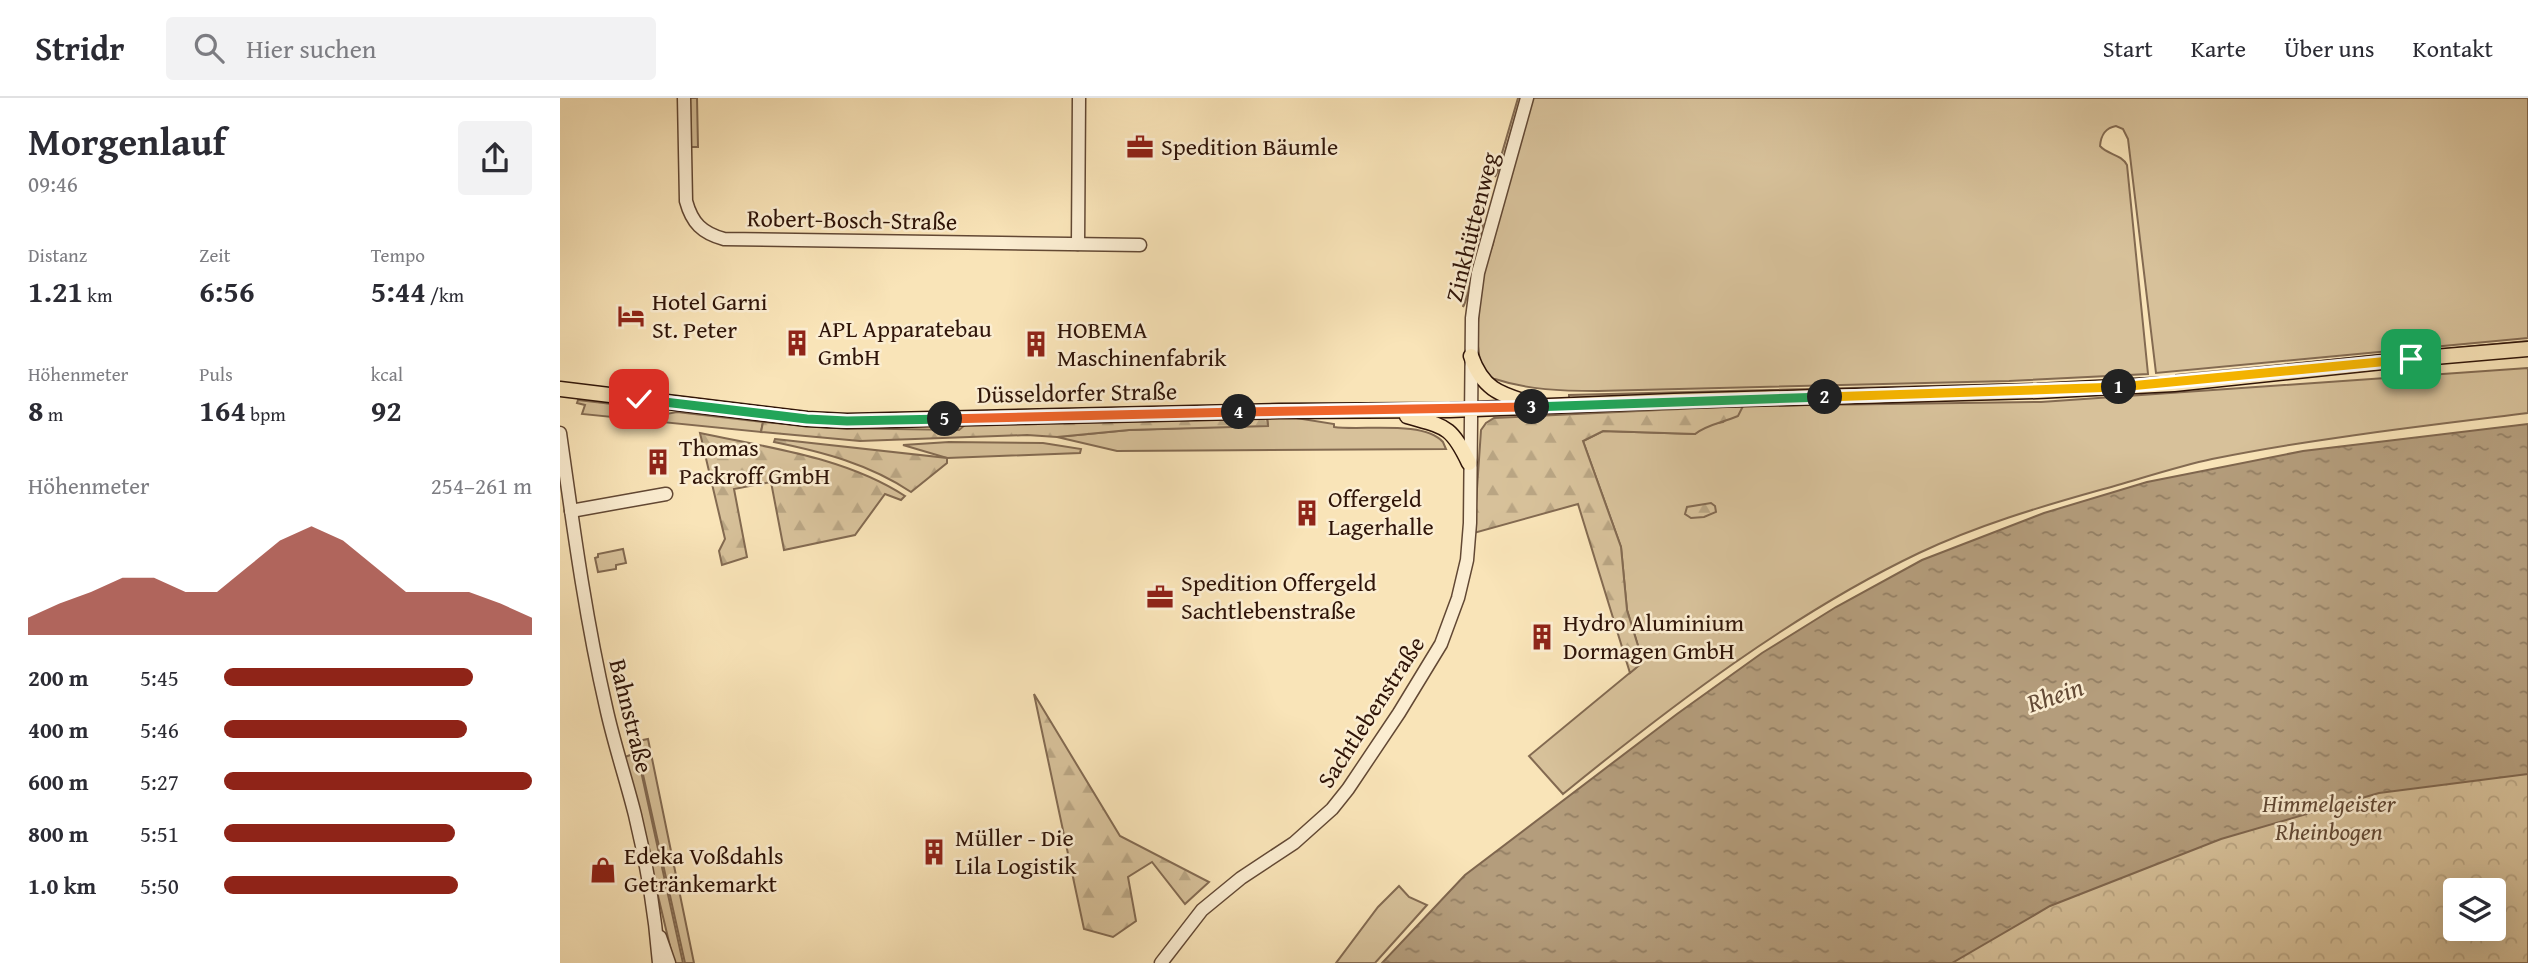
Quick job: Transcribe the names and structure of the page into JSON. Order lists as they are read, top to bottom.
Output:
{
  "streets": {
    "main road": ["Düsseldorfer Straße"],
    "street": [
      "Robert-Bosch-Straße",
      "Zinkhüttenweg",
      "Sachtlebenstraße",
      "Bahnstraße"
    ]
  },
  "crossings": [
    ["Zinkhüttenweg", "Düsseldorfer Straße"],
    ["Zinkhüttenweg", "Sachtlebenstraße"],
    ["Düsseldorfer Straße", "Sachtlebenstraße"]
  ],
  "water": ["Rhein"],
  "parks": ["Himmelgeister Rheinbogen"],
  "places": {
    "office": ["Spedition Bäumle", "Spedition Offergeld Sachtlebenstraße"],
    "hotel": ["Hotel Garni St. Peter"],
    "building": [
      "APL Apparatebau GmbH",
      "HOBEMA Maschinenfabrik",
      "Thomas Packroff GmbH",
      "Offergeld Lagerhalle",
      "Hydro Aluminium Dormagen GmbH",
      "Müller - Die Lila Logistik"
    ],
    "shop": ["Edeka Voßdahls Getränkemarkt"]
  },
  "page": {
    "header": "Stridr",
    "search": "Hier suchen",
    "nav": [
      "Start",
      "Karte",
      "Über uns",
      "Kontakt"
    ],
    "heading": ["Morgenlauf", "09:46"],
    "stats": [
      ["Distanz", "1.21 km"],
      ["Zeit", "6:56"],
      ["Tempo", "5:44 /km"],
      ["Höhenmeter", "8 m"],
      ["Puls", "164 bpm"],
      ["kcal", "92"]
    ],
    "pins": [
      "1",
      "2",
      "3",
      "4",
      "5"
    ],
    "chart": ["Höhenmeter", "254–261 m"],
    "list": [
      {
        "name": "200 m",
        "note": "5:45"
      },
      {
        "name": "400 m",
        "note": "5:46"
      },
      {
        "name": "600 m",
        "note": "5:27"
      },
      {
        "name": "800 m",
        "note": "5:51"
      },
      {
        "name": "1.0 km",
        "note": "5:50"
      }
    ]
  }
}
